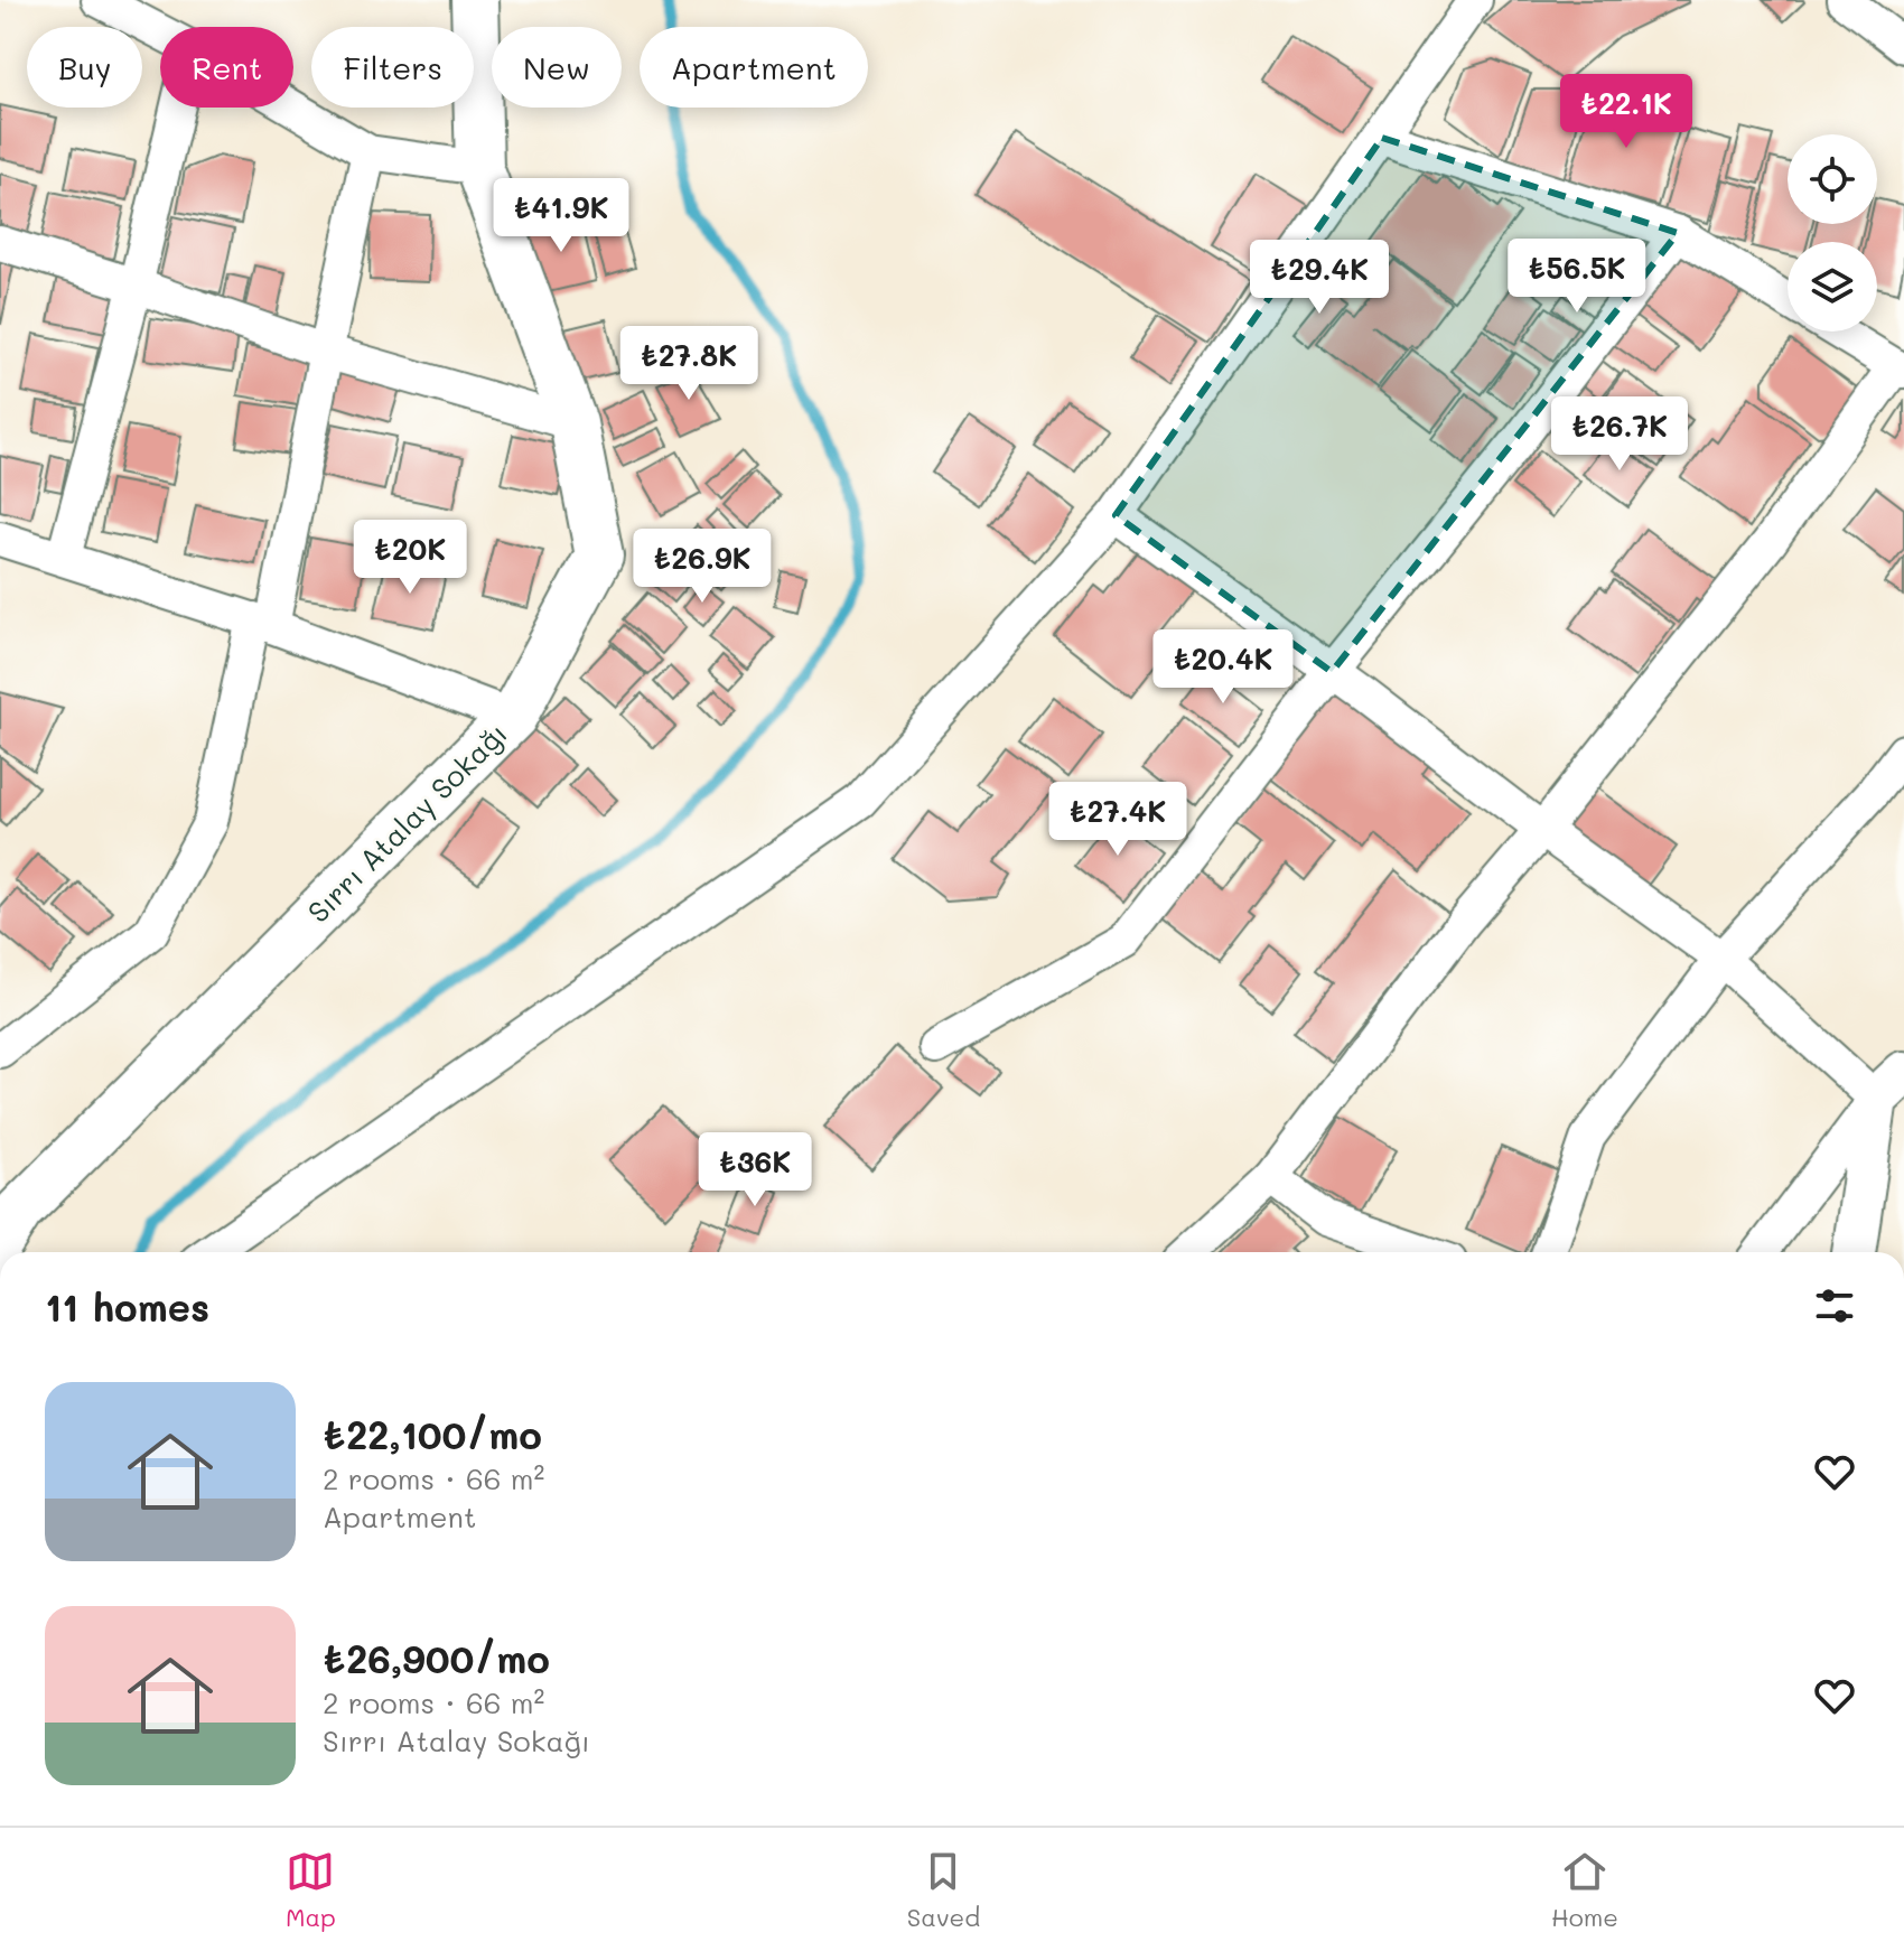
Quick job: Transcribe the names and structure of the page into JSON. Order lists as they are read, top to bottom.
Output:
{
  "streets": {
    "main road": ["Sırrı Atalay Sokağı"]
  },
  "page": {
    "chip": [
      "Buy",
      "Rent",
      "Filters",
      "New",
      "Apartment"
    ],
    "price": [
      "₺22.1K",
      "₺41.9K",
      "₺56.5K",
      "₺29.4K",
      "₺27.8K",
      "₺26.7K",
      "₺20K",
      "₺26.9K",
      "₺20.4K",
      "₺27.4K",
      "₺36K"
    ],
    "heading": "11 homes",
    "list": [
      {
        "name": "₺22,100/mo",
        "note": "2 rooms · 66 m² · Apartment"
      },
      {
        "name": "₺26,900/mo",
        "note": "2 rooms · 66 m² · Sırrı Atalay Sokağı"
      }
    ],
    "tabs": ["Map", "Saved", "Home"]
  }
}
